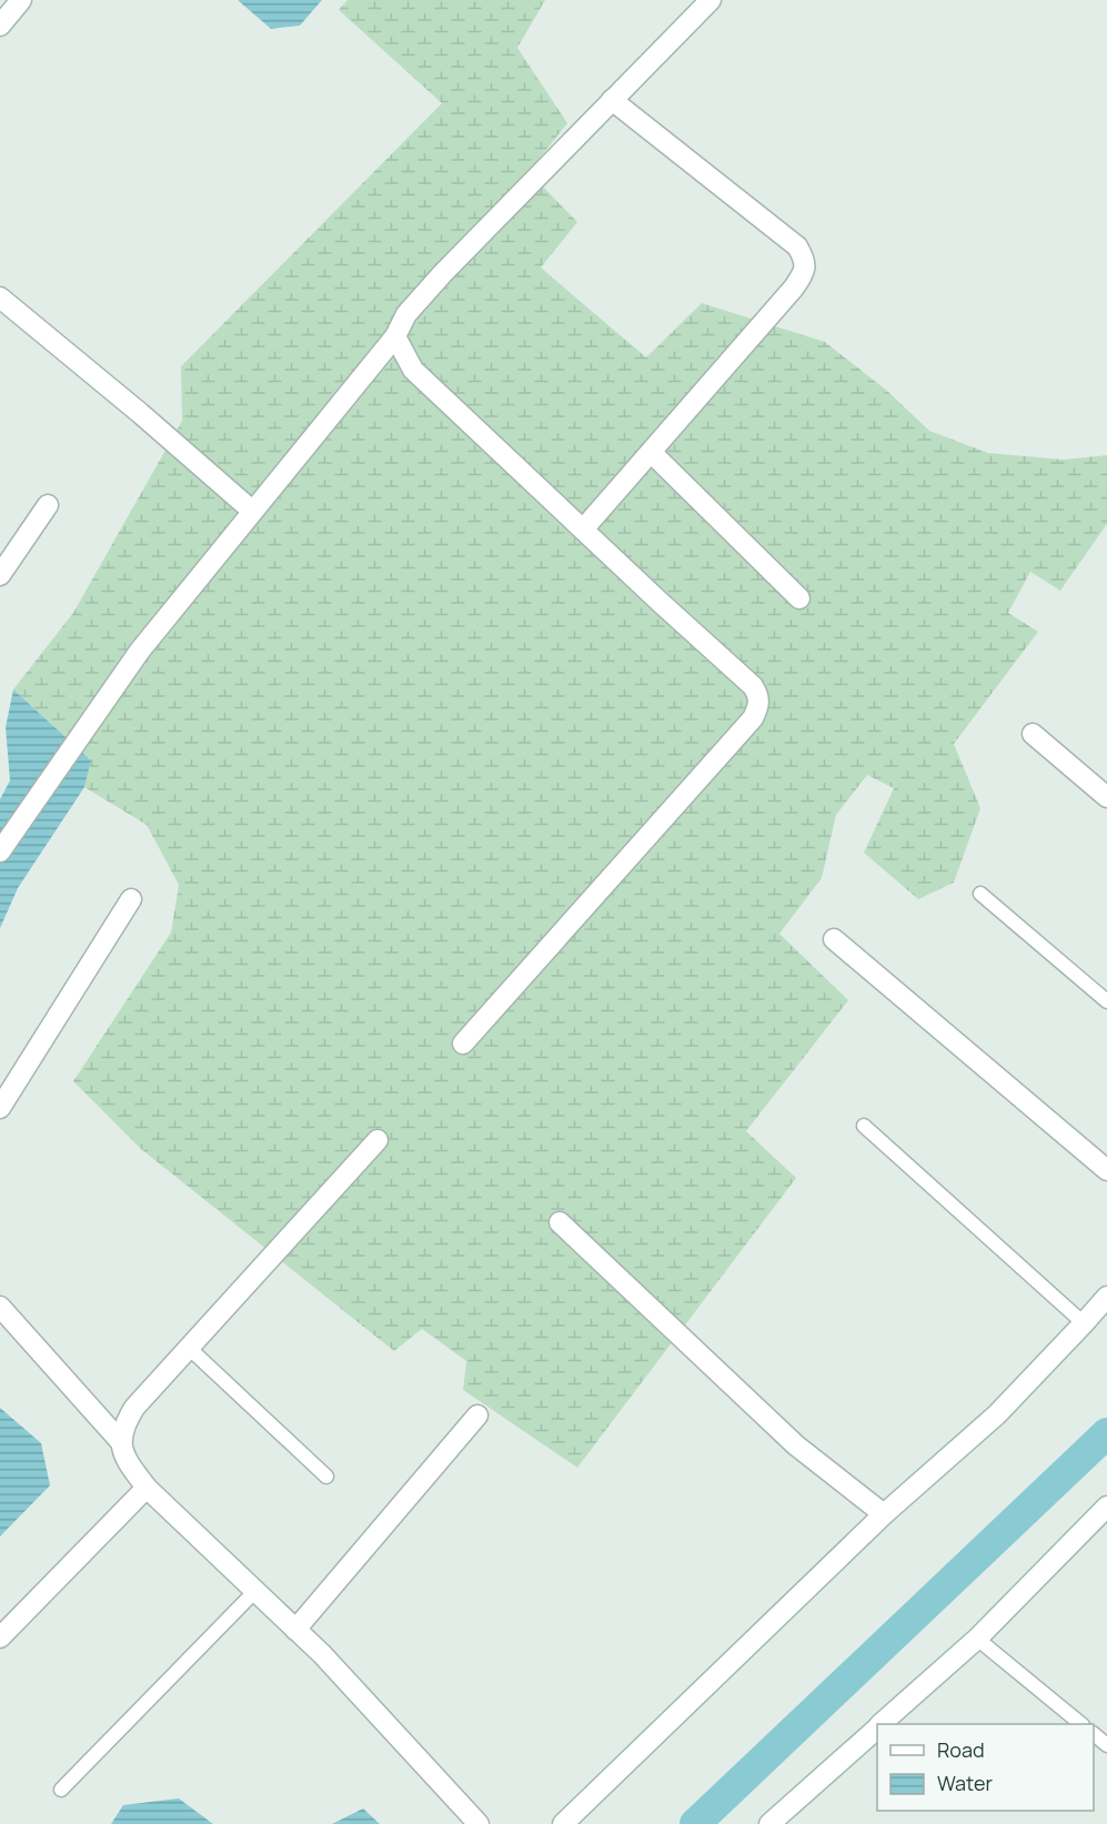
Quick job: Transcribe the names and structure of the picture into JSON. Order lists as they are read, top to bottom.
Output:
{
  "legend": ["Road", "Water"]
}
